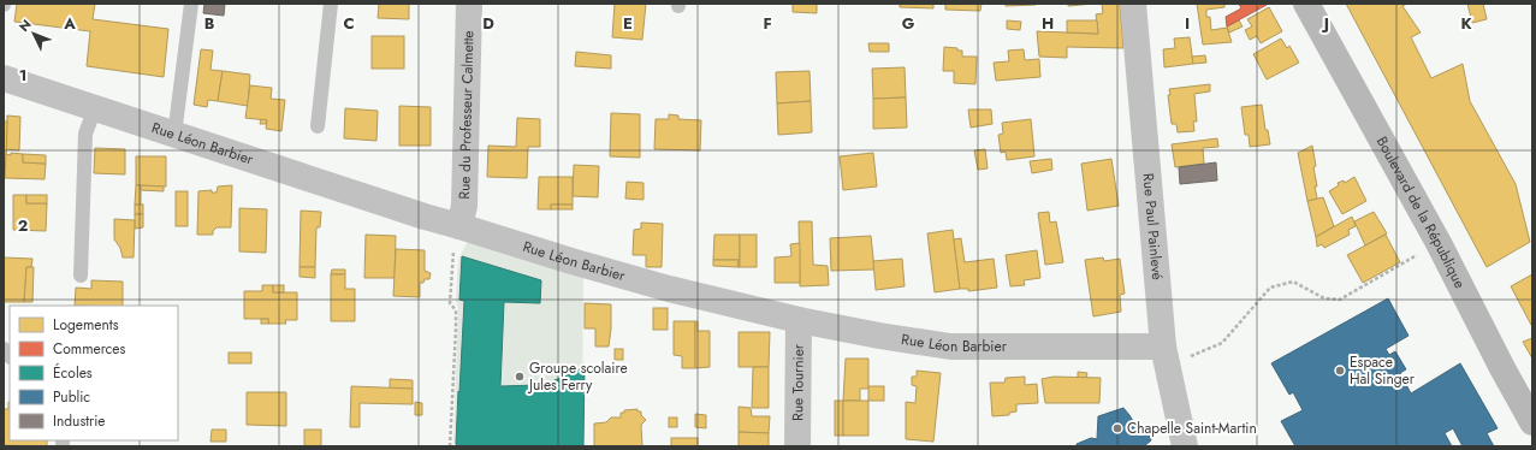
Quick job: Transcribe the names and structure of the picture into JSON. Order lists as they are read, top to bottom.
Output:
{
  "streets": {
    "street": [
      "Rue du Professeur Calmette",
      "Rue Léon Barbier",
      "Boulevard de la République",
      "Rue Paul Painlevé",
      "Rue Tournier"
    ]
  },
  "crossings": [
    ["Rue du Professeur Calmette", "Rue Léon Barbier"],
    ["Rue Léon Barbier", "Rue Paul Painlevé"],
    ["Rue Léon Barbier", "Rue Tournier"]
  ],
  "places": ["Espace Hal Singer", "Groupe scolaire Jules Ferry", "Chapelle Saint-Martin"],
  "legend": [
    "Logements",
    "Commerces",
    "Écoles",
    "Public",
    "Industrie"
  ],
  "north": "top left",
  "grid": {
    "columns": [
      "A",
      "B",
      "C",
      "D",
      "E",
      "F",
      "G",
      "H",
      "I",
      "J",
      "K"
    ],
    "rows": ["1", "2"]
  }
}
